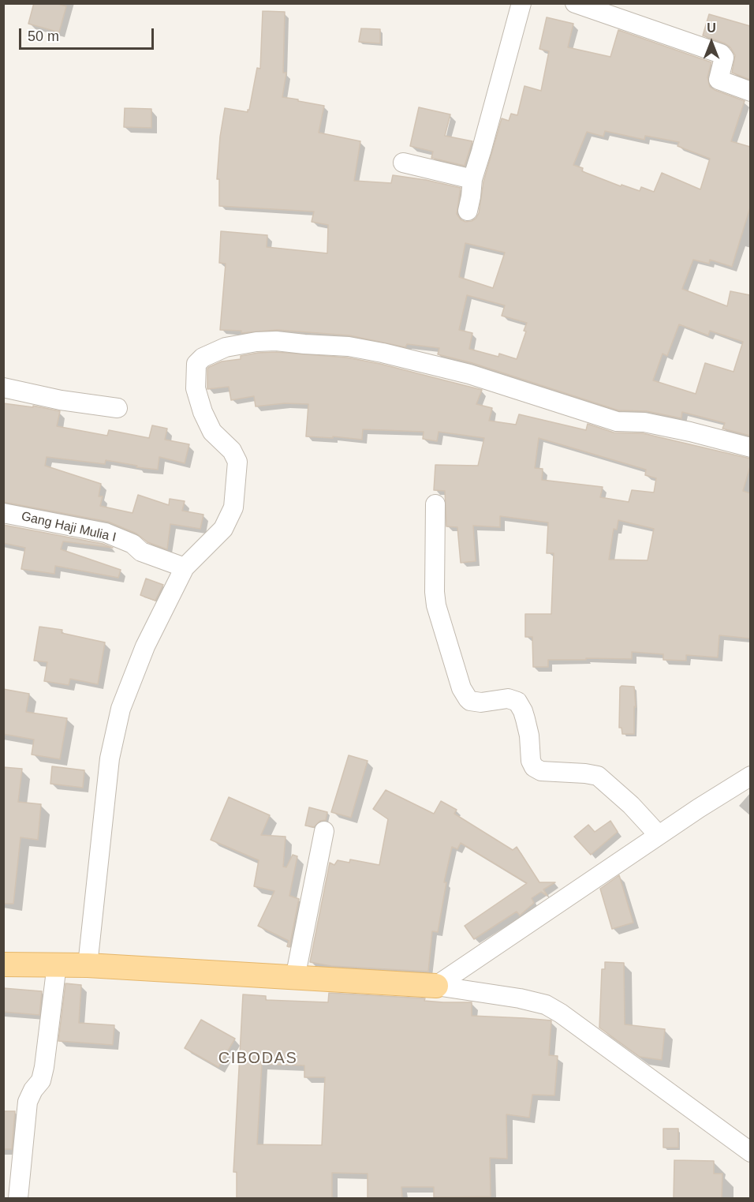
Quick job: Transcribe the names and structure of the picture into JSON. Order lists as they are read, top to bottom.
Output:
{
  "streets": {
    "street": ["Gang Haji Mulia I"]
  },
  "districts": ["CIBODAS"],
  "scale_bar": "50 m",
  "north": "top"
}
